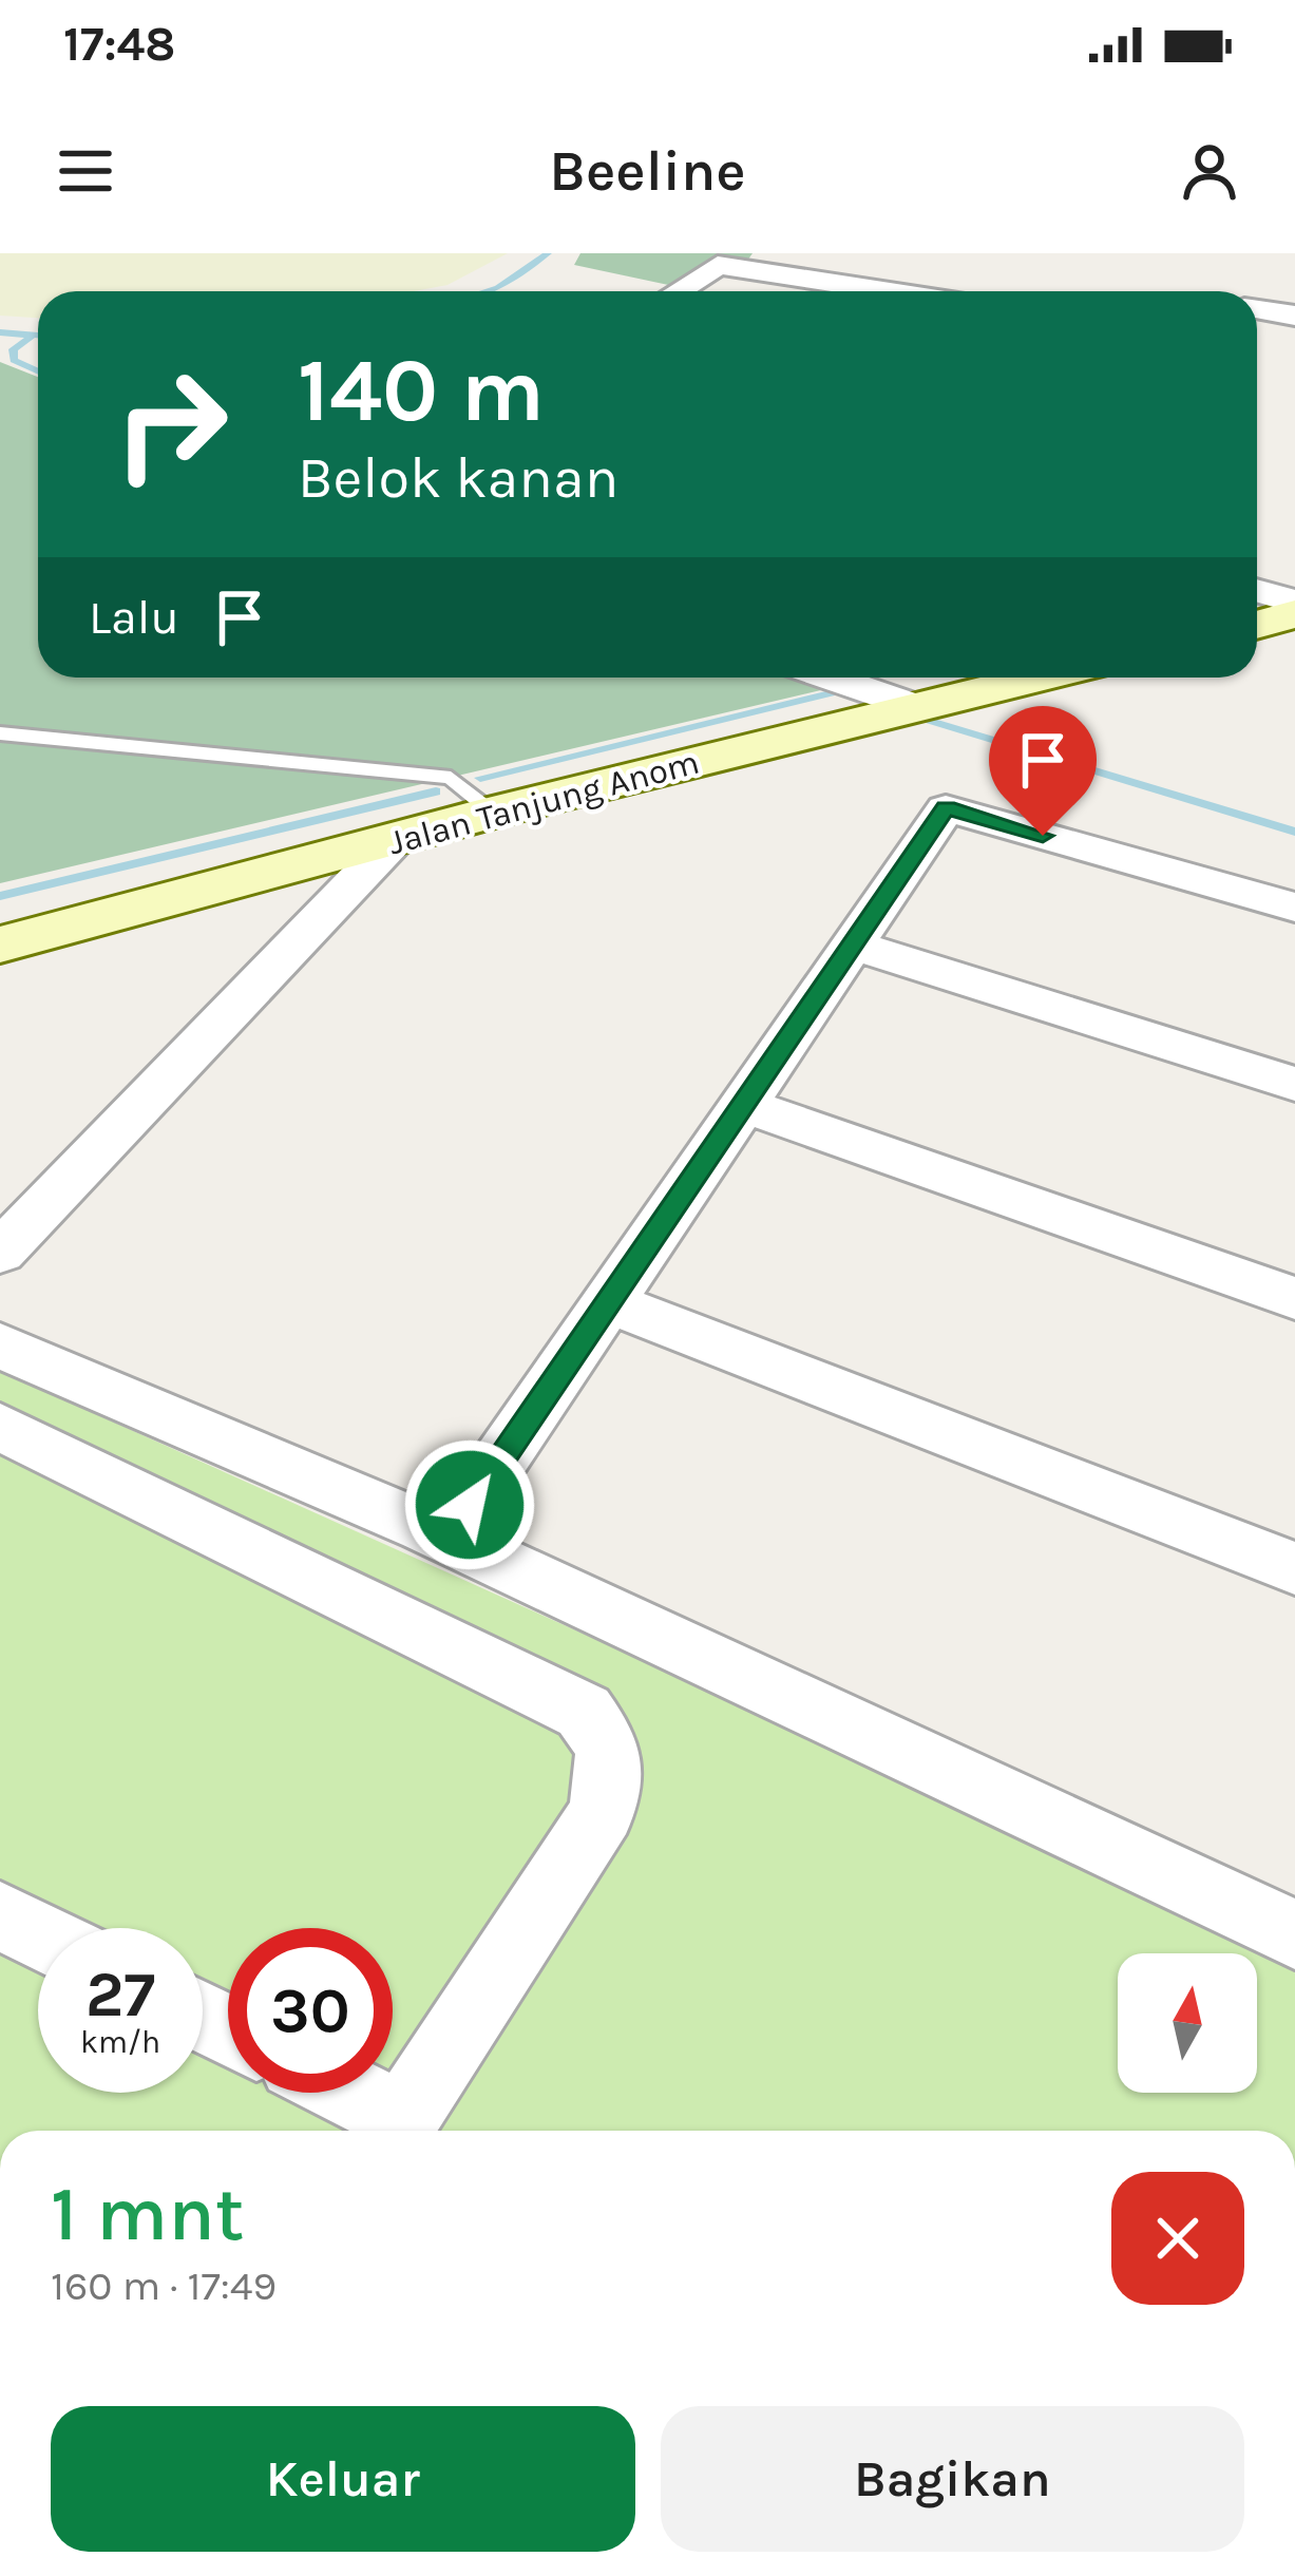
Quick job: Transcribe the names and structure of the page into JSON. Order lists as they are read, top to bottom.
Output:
{
  "streets": {
    "main road": ["Jalan Tanjung Anom"]
  },
  "north": "top",
  "page": {
    "status": "17:48",
    "header": "Beeline",
    "turn": ["140 m", "Belok kanan"],
    "then": "Lalu",
    "speed": "27 km/h",
    "limit": "30",
    "heading": ["1 mnt", "160 m · 17:49"],
    "buttons": ["Keluar", "Bagikan"]
  }
}
